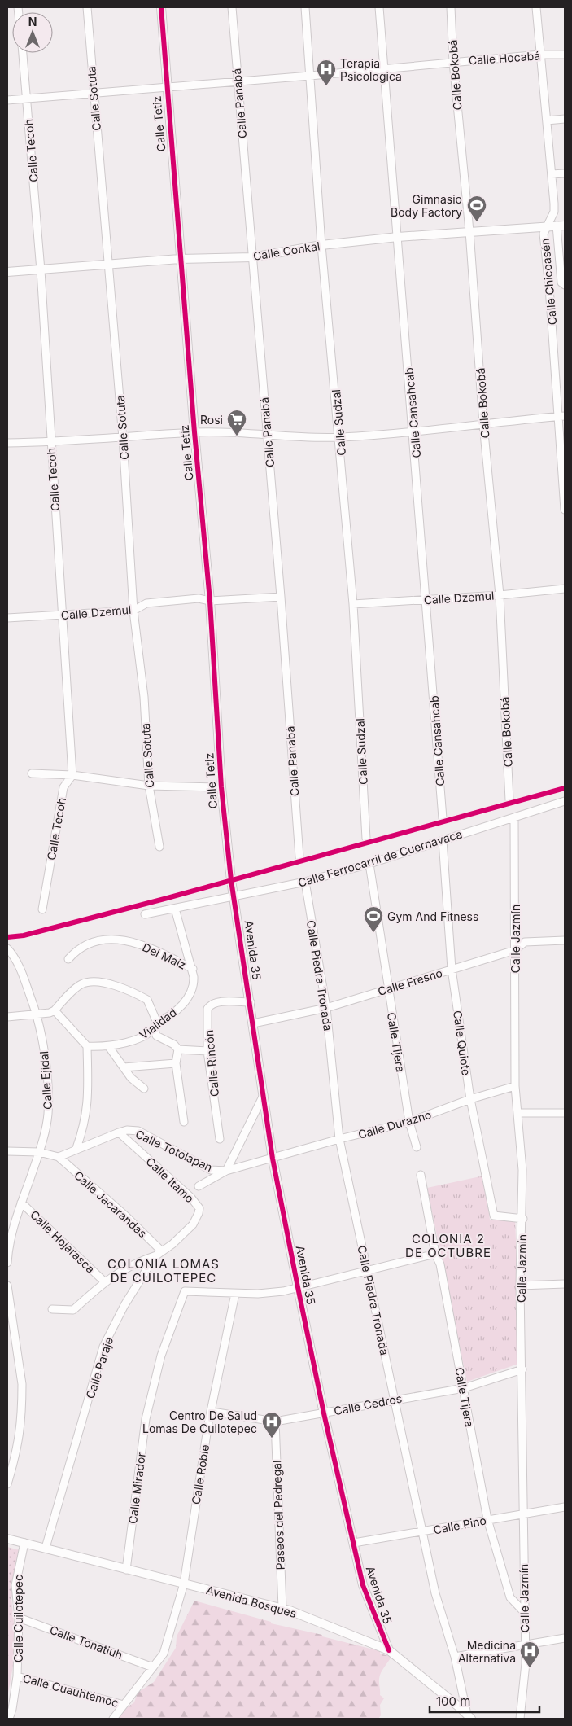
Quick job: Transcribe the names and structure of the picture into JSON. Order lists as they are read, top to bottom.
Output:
{
  "streets": {
    "street": [
      "Calle Hocabá",
      "Calle Bokobá",
      "Calle Sotuta",
      "Calle Panabá",
      "Calle Tetiz",
      "Calle Tecoh",
      "Calle Conkal",
      "Calle Chicoasén",
      "Calle Cansahcab",
      "Calle Sudzal",
      "Calle Dzemul",
      "Calle Ferrocarril de Cuernavaca",
      "Calle Jazmín",
      "Avenida 35",
      "Del Maíz",
      "Calle Piedra Tronada",
      "Calle Fresno",
      "Vialidad",
      "Calle Tijera",
      "Calle Quiote",
      "Calle Rincón",
      "Calle Ejidal",
      "Calle Durazno",
      "Calle Totolapan",
      "Calle Itamo",
      "Calle Jacarandas",
      "Calle Hojarasca",
      "Calle Paraje",
      "Calle Cedros",
      "Calle Roble",
      "Calle Mirador",
      "Paseos del Pedregal",
      "Calle Pino",
      "Avenida Bosques",
      "Calle Cuilotepec",
      "Calle Tonatiuh",
      "Calle Cuauhtémoc"
    ]
  },
  "crossings": [
    ["Calle Hocabá", "Calle Bokobá"],
    ["Calle Hocabá", "Calle Sotuta"],
    ["Calle Hocabá", "Calle Panabá"],
    ["Calle Hocabá", "Calle Tetiz"],
    ["Calle Hocabá", "Calle Tecoh"],
    ["Calle Hocabá", "Calle Chicoasén"],
    ["Calle Hocabá", "Calle Cansahcab"],
    ["Calle Hocabá", "Calle Sudzal"],
    ["Calle Bokobá", "Calle Conkal"],
    ["Calle Bokobá", "Calle Dzemul"],
    ["Calle Sotuta", "Calle Conkal"],
    ["Calle Sotuta", "Calle Dzemul"],
    ["Calle Panabá", "Calle Conkal"],
    ["Calle Panabá", "Calle Dzemul"],
    ["Calle Tetiz", "Calle Conkal"],
    ["Calle Tetiz", "Calle Dzemul"],
    ["Calle Tetiz", "Calle Ferrocarril de Cuernavaca"],
    ["Calle Tetiz", "Avenida 35"],
    ["Calle Tecoh", "Calle Conkal"],
    ["Calle Tecoh", "Calle Dzemul"],
    ["Calle Conkal", "Calle Chicoasén"],
    ["Calle Conkal", "Calle Cansahcab"],
    ["Calle Conkal", "Calle Sudzal"],
    ["Calle Cansahcab", "Calle Dzemul"],
    ["Calle Sudzal", "Calle Dzemul"],
    ["Calle Ferrocarril de Cuernavaca", "Calle Jazmín"],
    ["Calle Ferrocarril de Cuernavaca", "Avenida 35"],
    ["Calle Ferrocarril de Cuernavaca", "Calle Piedra Tronada"],
    ["Calle Ferrocarril de Cuernavaca", "Vialidad"],
    ["Calle Ferrocarril de Cuernavaca", "Calle Tijera"],
    ["Calle Ferrocarril de Cuernavaca", "Calle Quiote"],
    ["Calle Jazmín", "Calle Fresno"],
    ["Calle Jazmín", "Calle Tijera"],
    ["Calle Jazmín", "Calle Quiote"],
    ["Calle Jazmín", "Calle Durazno"],
    ["Calle Jazmín", "Calle Cedros"],
    ["Calle Jazmín", "Calle Pino"],
    ["Avenida 35", "Calle Fresno"],
    ["Avenida 35", "Calle Rincón"],
    ["Avenida 35", "Calle Durazno"],
    ["Avenida 35", "Calle Totolapan"],
    ["Avenida 35", "Calle Cedros"],
    ["Avenida 35", "Calle Pino"],
    ["Avenida 35", "Avenida Bosques"],
    ["Del Maíz", "Vialidad"],
    ["Calle Piedra Tronada", "Calle Fresno"],
    ["Calle Piedra Tronada", "Calle Durazno"],
    ["Calle Piedra Tronada", "Calle Cedros"],
    ["Calle Piedra Tronada", "Calle Pino"],
    ["Calle Piedra Tronada", "Avenida Bosques"],
    ["Calle Fresno", "Calle Tijera"],
    ["Calle Fresno", "Calle Quiote"],
    ["Calle Tijera", "Calle Durazno"],
    ["Calle Tijera", "Calle Cedros"],
    ["Calle Tijera", "Calle Pino"],
    ["Calle Quiote", "Calle Durazno"],
    ["Calle Ejidal", "Calle Hojarasca"],
    ["Calle Durazno", "Calle Totolapan"],
    ["Calle Totolapan", "Calle Itamo"],
    ["Calle Totolapan", "Calle Jacarandas"],
    ["Calle Itamo", "Calle Paraje"],
    ["Calle Jacarandas", "Calle Paraje"],
    ["Calle Paraje", "Avenida Bosques"],
    ["Calle Cedros", "Calle Roble"],
    ["Calle Cedros", "Paseos del Pedregal"],
    ["Calle Roble", "Calle Mirador"],
    ["Calle Roble", "Avenida Bosques"],
    ["Calle Roble", "Calle Tonatiuh"],
    ["Calle Roble", "Calle Cuauhtémoc"],
    ["Calle Mirador", "Avenida Bosques"],
    ["Paseos del Pedregal", "Avenida Bosques"],
    ["Avenida Bosques", "Calle Cuilotepec"],
    ["Calle Cuilotepec", "Calle Tonatiuh"],
    ["Calle Cuilotepec", "Calle Cuauhtémoc"]
  ],
  "districts": ["COLONIA 2 DE OCTUBRE", "COLONIA LOMAS DE CUILOTEPEC"],
  "places": {
    "hospital": ["Terapia Psicologica", "Centro De Salud Lomas De Cuilotepec", "Medicina Alternativa"],
    "sports": ["Gimnasio Body Factory", "Gym And Fitness"],
    "supermarket": ["Rosi"]
  },
  "scale_bar": "100 m",
  "north": "top"
}
